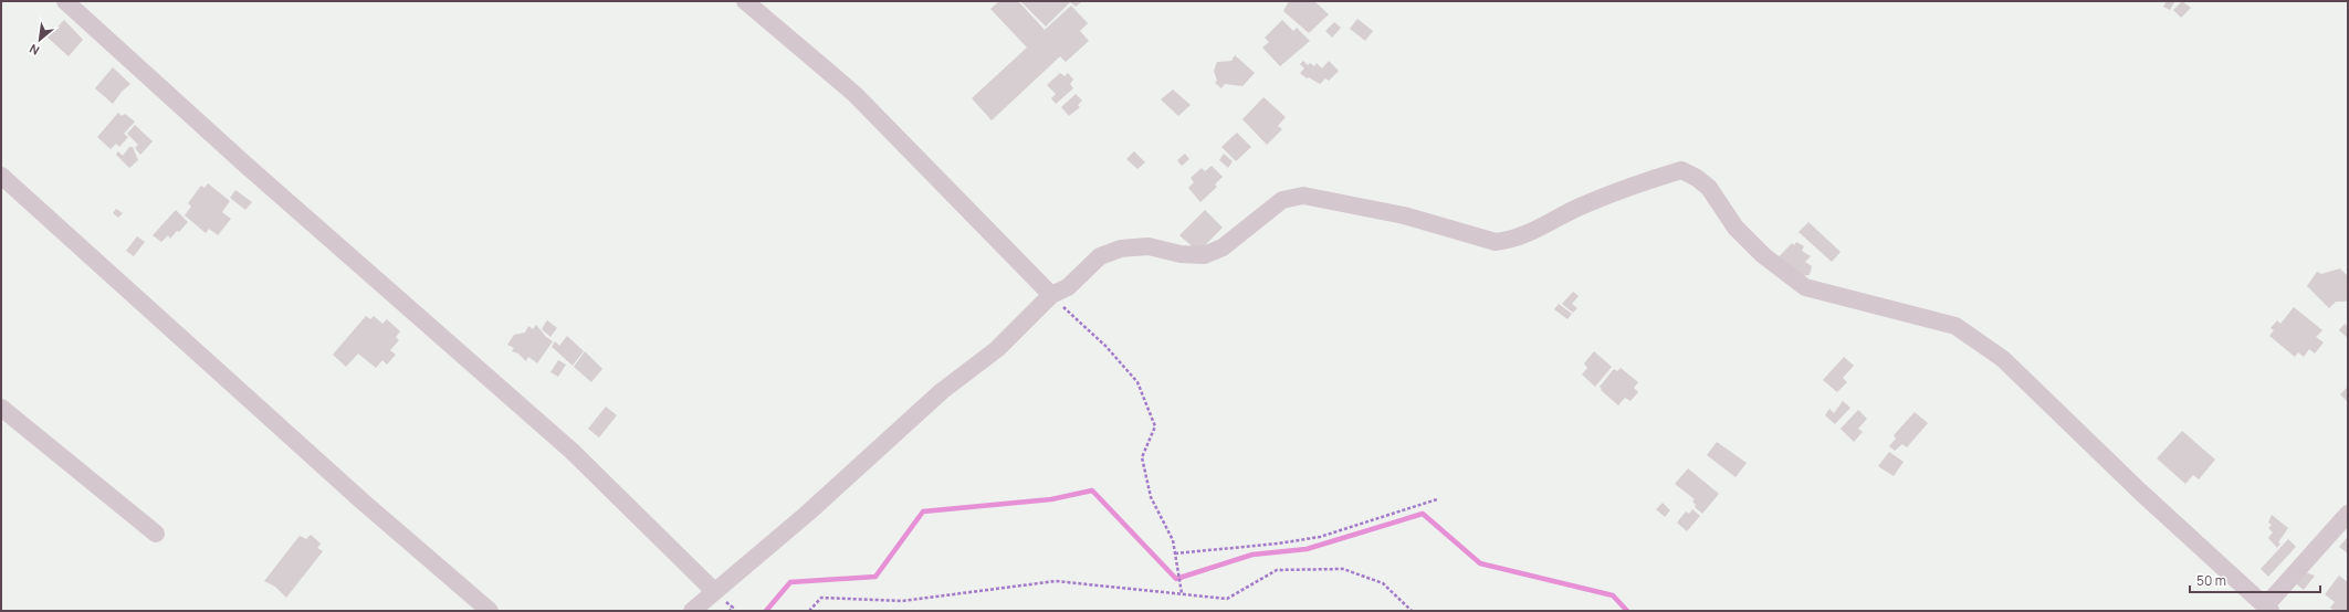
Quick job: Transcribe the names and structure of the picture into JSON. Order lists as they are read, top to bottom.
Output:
{
  "scale_bar": "50 m",
  "north": "bottom left"
}
